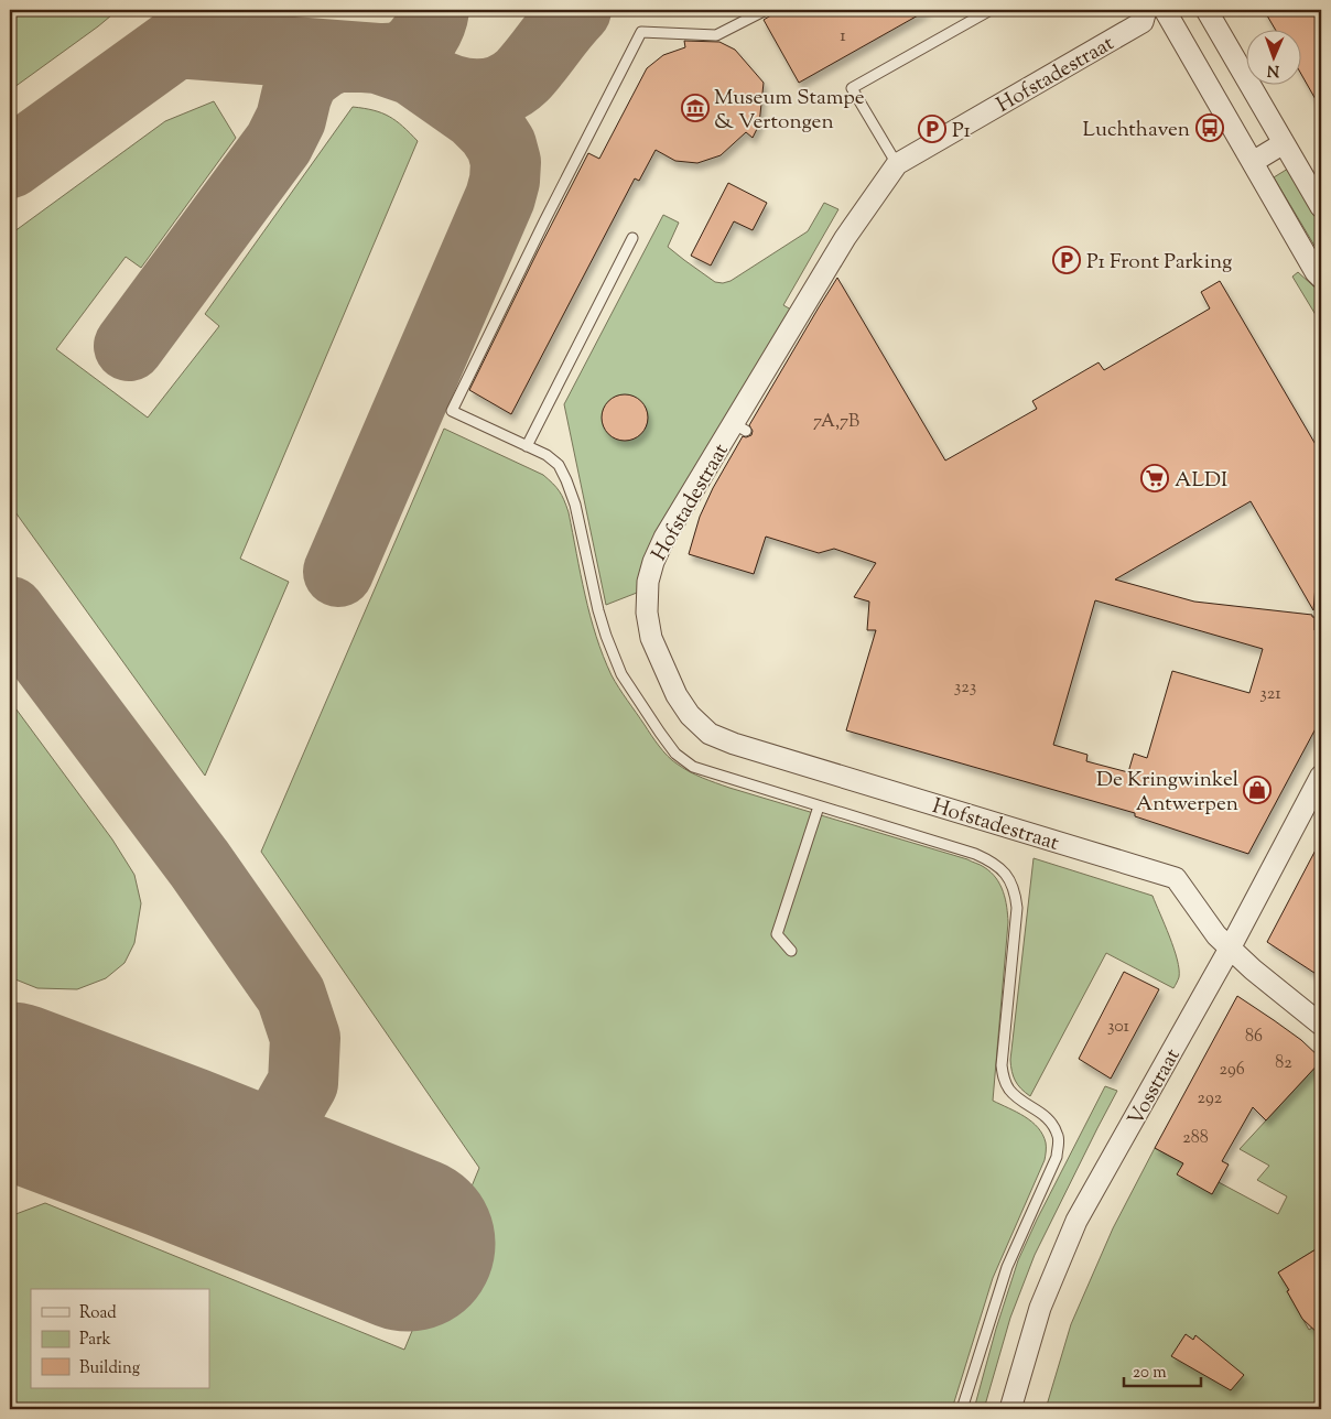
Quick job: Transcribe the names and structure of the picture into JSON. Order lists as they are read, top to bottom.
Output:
{
  "streets": {
    "street": ["Hofstadestraat", "Vosstraat"]
  },
  "crossings": [
    ["Hofstadestraat", "Vosstraat"]
  ],
  "places": {
    "museum": ["Museum Stampe & Vertongen"],
    "bus stop": ["Luchthaven"],
    "parking": ["P1", "P1 Front Parking"],
    "supermarket": ["ALDI"],
    "shop": ["De Kringwinkel Antwerpen"]
  },
  "house_numbers": [
    "1",
    "7A,7B",
    "323",
    "321",
    "301",
    "86",
    "82",
    "296",
    "292",
    "288"
  ],
  "legend": ["Road", "Park", "Building"],
  "scale_bar": "20 m",
  "north": "bottom"
}
